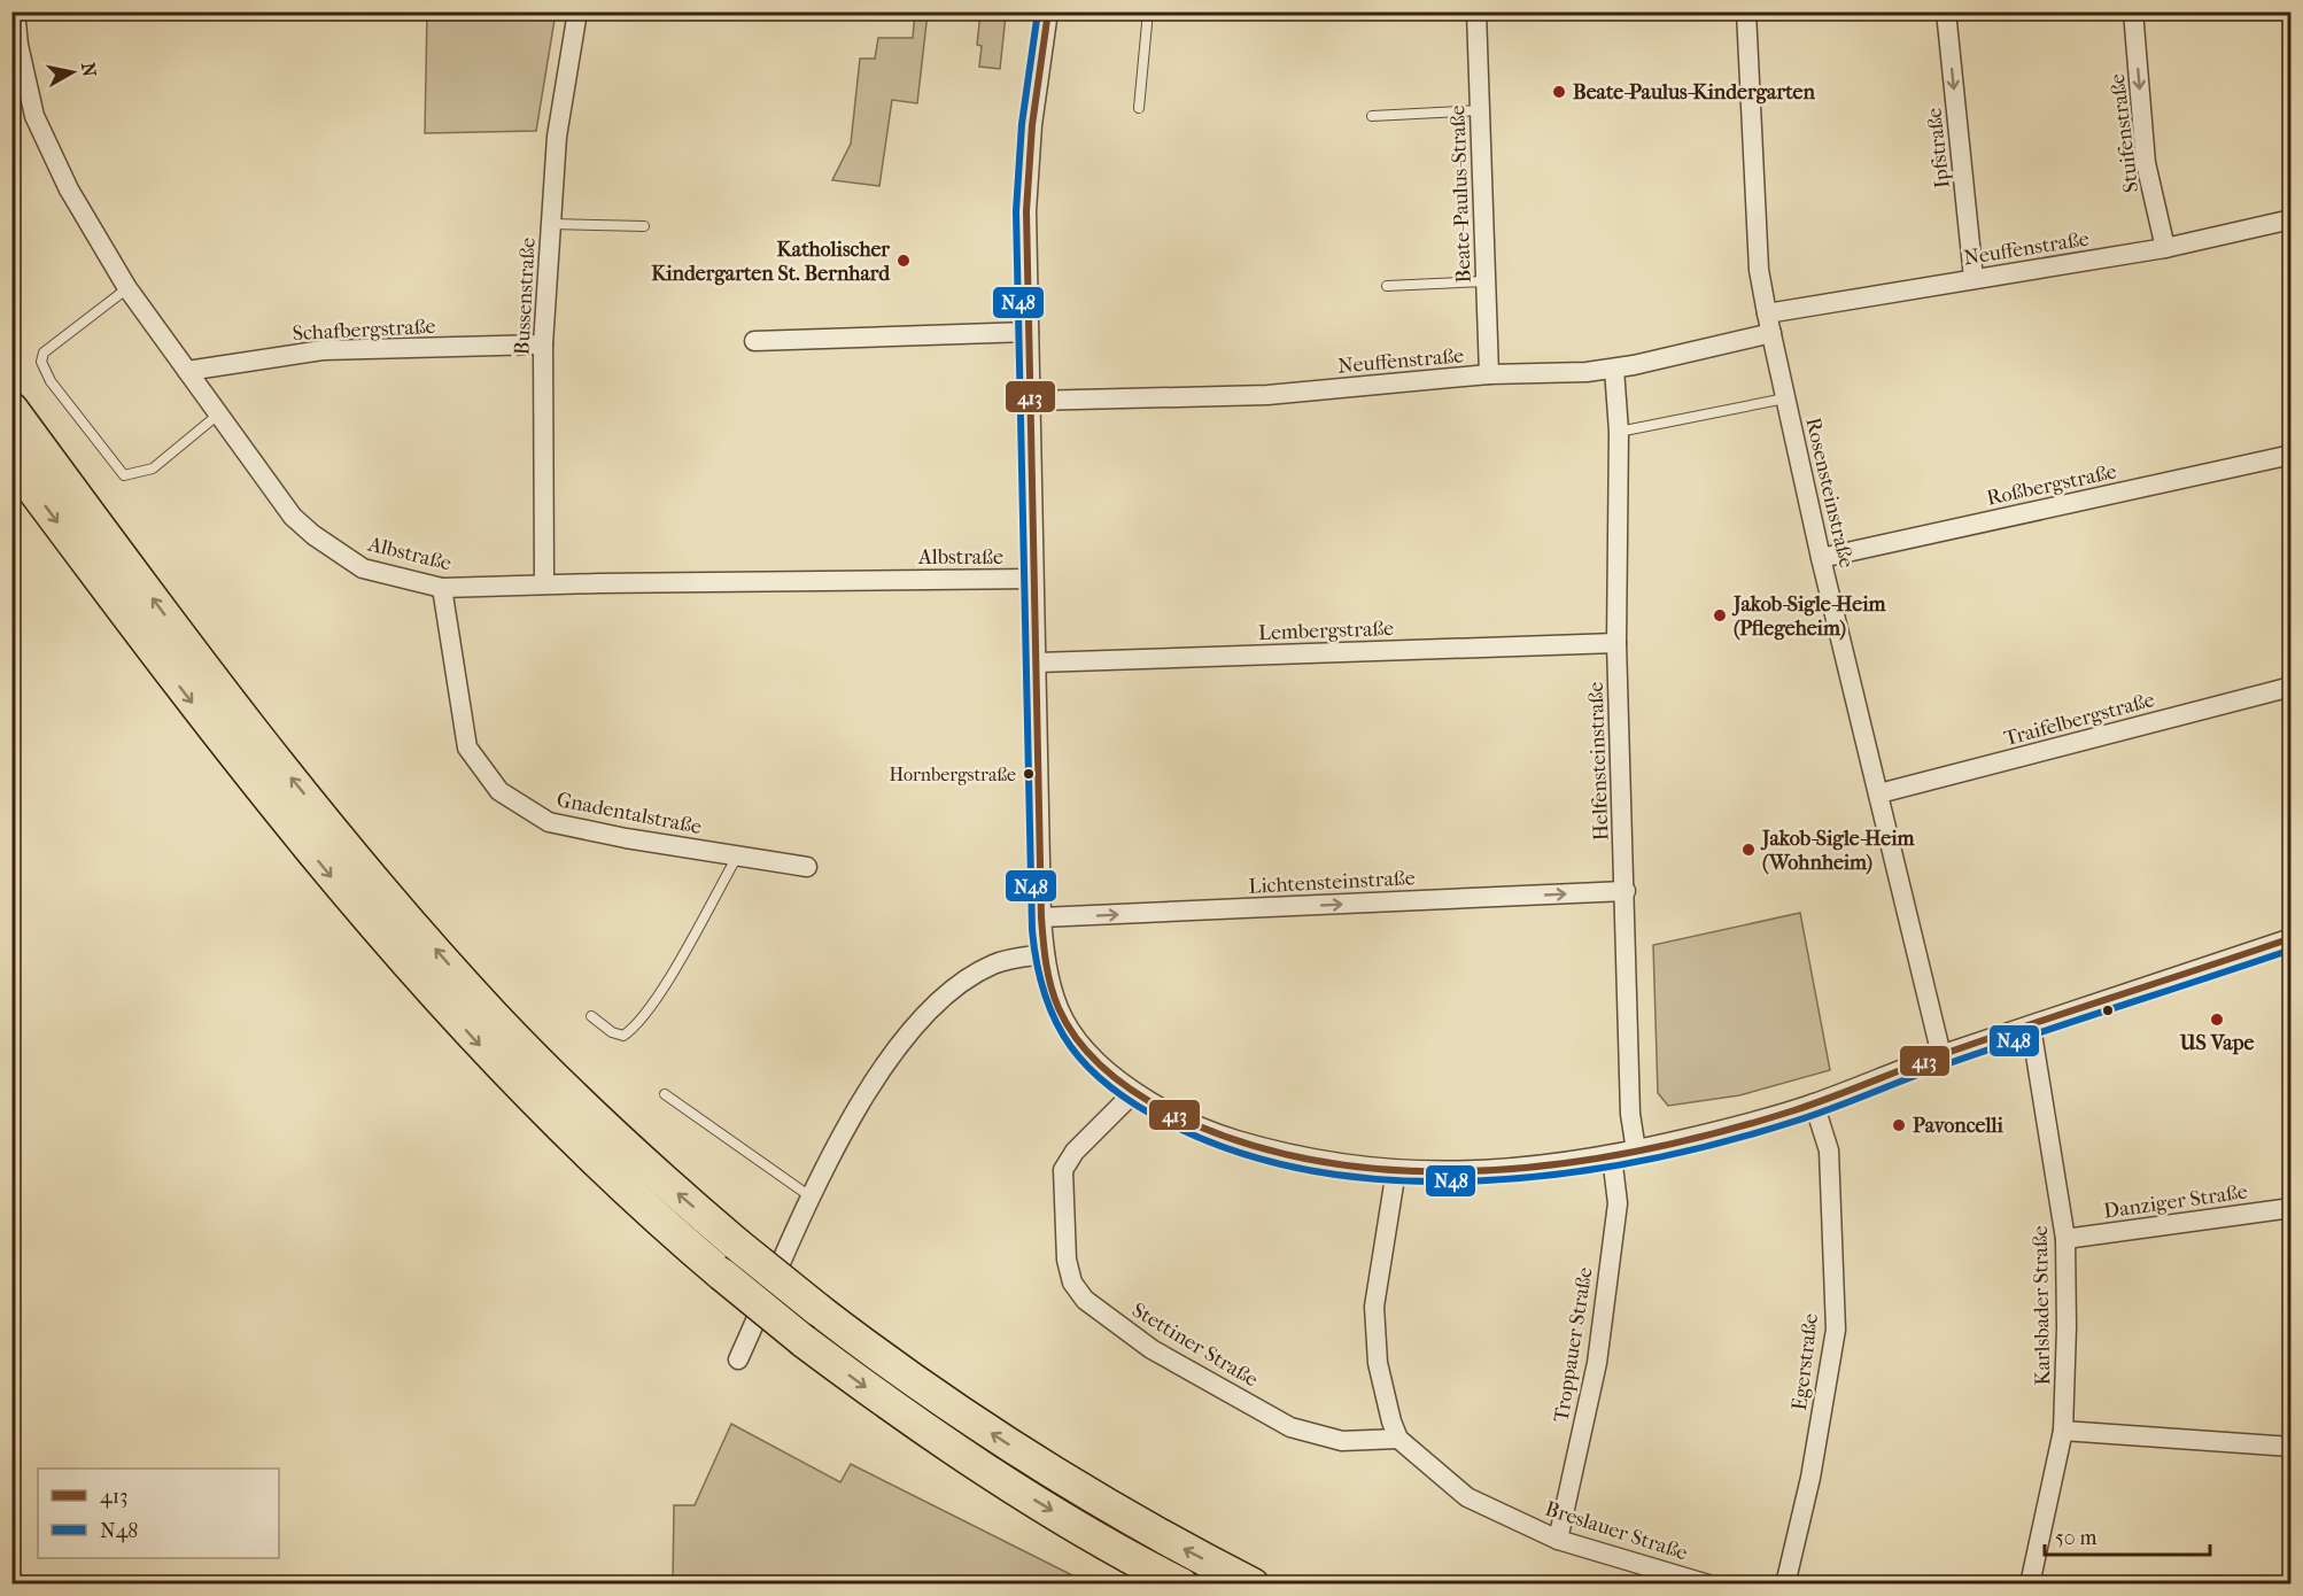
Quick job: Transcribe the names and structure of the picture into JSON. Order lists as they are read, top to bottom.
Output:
{
  "streets": {
    "street": [
      "Stuifenstraße",
      "Ipfstraße",
      "Beate-Paulus-Straße",
      "Neuffenstraße",
      "Bussenstraße",
      "Schafbergstraße",
      "Roßbergstraße",
      "Rosensteinstraße",
      "Albstraße",
      "Lembergstraße",
      "Traifelbergstraße",
      "Helfensteinstraße",
      "Gnadentalstraße",
      "Lichtensteinstraße",
      "Danziger Straße",
      "Karlsbader Straße",
      "Stettiner Straße",
      "Troppauer Straße",
      "Egerstraße",
      "Breslauer Straße"
    ]
  },
  "crossings": [
    ["Stuifenstraße", "Neuffenstraße"],
    ["Ipfstraße", "Neuffenstraße"],
    ["Beate-Paulus-Straße", "Neuffenstraße"],
    ["Neuffenstraße", "Rosensteinstraße"],
    ["Neuffenstraße", "Helfensteinstraße"],
    ["Bussenstraße", "Schafbergstraße"],
    ["Bussenstraße", "Albstraße"],
    ["Schafbergstraße", "Albstraße"],
    ["Roßbergstraße", "Rosensteinstraße"],
    ["Rosensteinstraße", "Traifelbergstraße"],
    ["Albstraße", "Gnadentalstraße"],
    ["Lembergstraße", "Helfensteinstraße"],
    ["Helfensteinstraße", "Lichtensteinstraße"],
    ["Danziger Straße", "Karlsbader Straße"],
    ["Stettiner Straße", "Breslauer Straße"],
    ["Troppauer Straße", "Breslauer Straße"]
  ],
  "one_way": ["Stuifenstraße", "Ipfstraße", "Lichtensteinstraße"],
  "places": [
    "Beate-Paulus-Kindergarten",
    "Katholischer Kindergarten St. Bernhard",
    "Jakob-Sigle-Heim (Pflegeheim)",
    "Hornbergstraße",
    "Jakob-Sigle-Heim (Wohnheim)",
    "US Vape",
    "Pavoncelli"
  ],
  "lines": ["transit line 413", "transit line N48"],
  "legend": ["413", "N48"],
  "scale_bar": "50 m",
  "north": "right"
}
